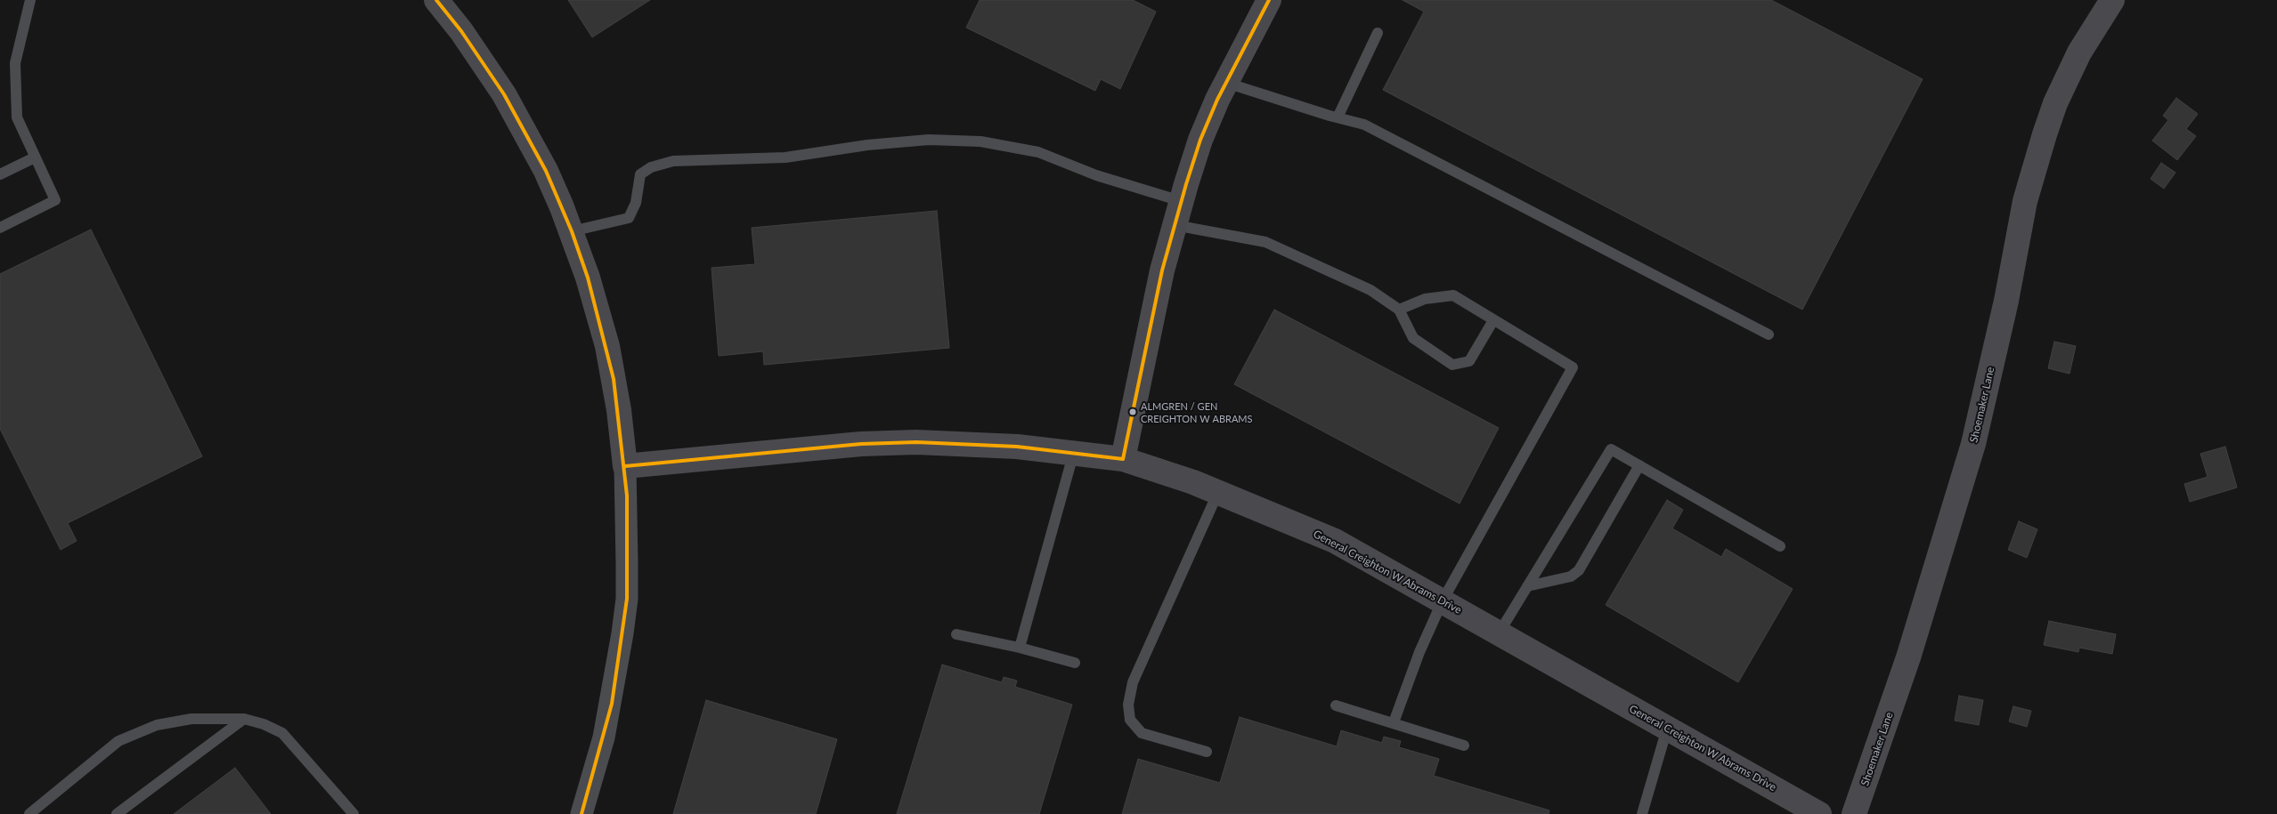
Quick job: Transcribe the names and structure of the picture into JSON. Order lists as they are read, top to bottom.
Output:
{
  "streets": {
    "street": ["Shoemaker Lane", "General Creighton W Abrams Drive"]
  },
  "places": ["ALMGREN / GEN CREIGHTON W ABRAMS"]
}
